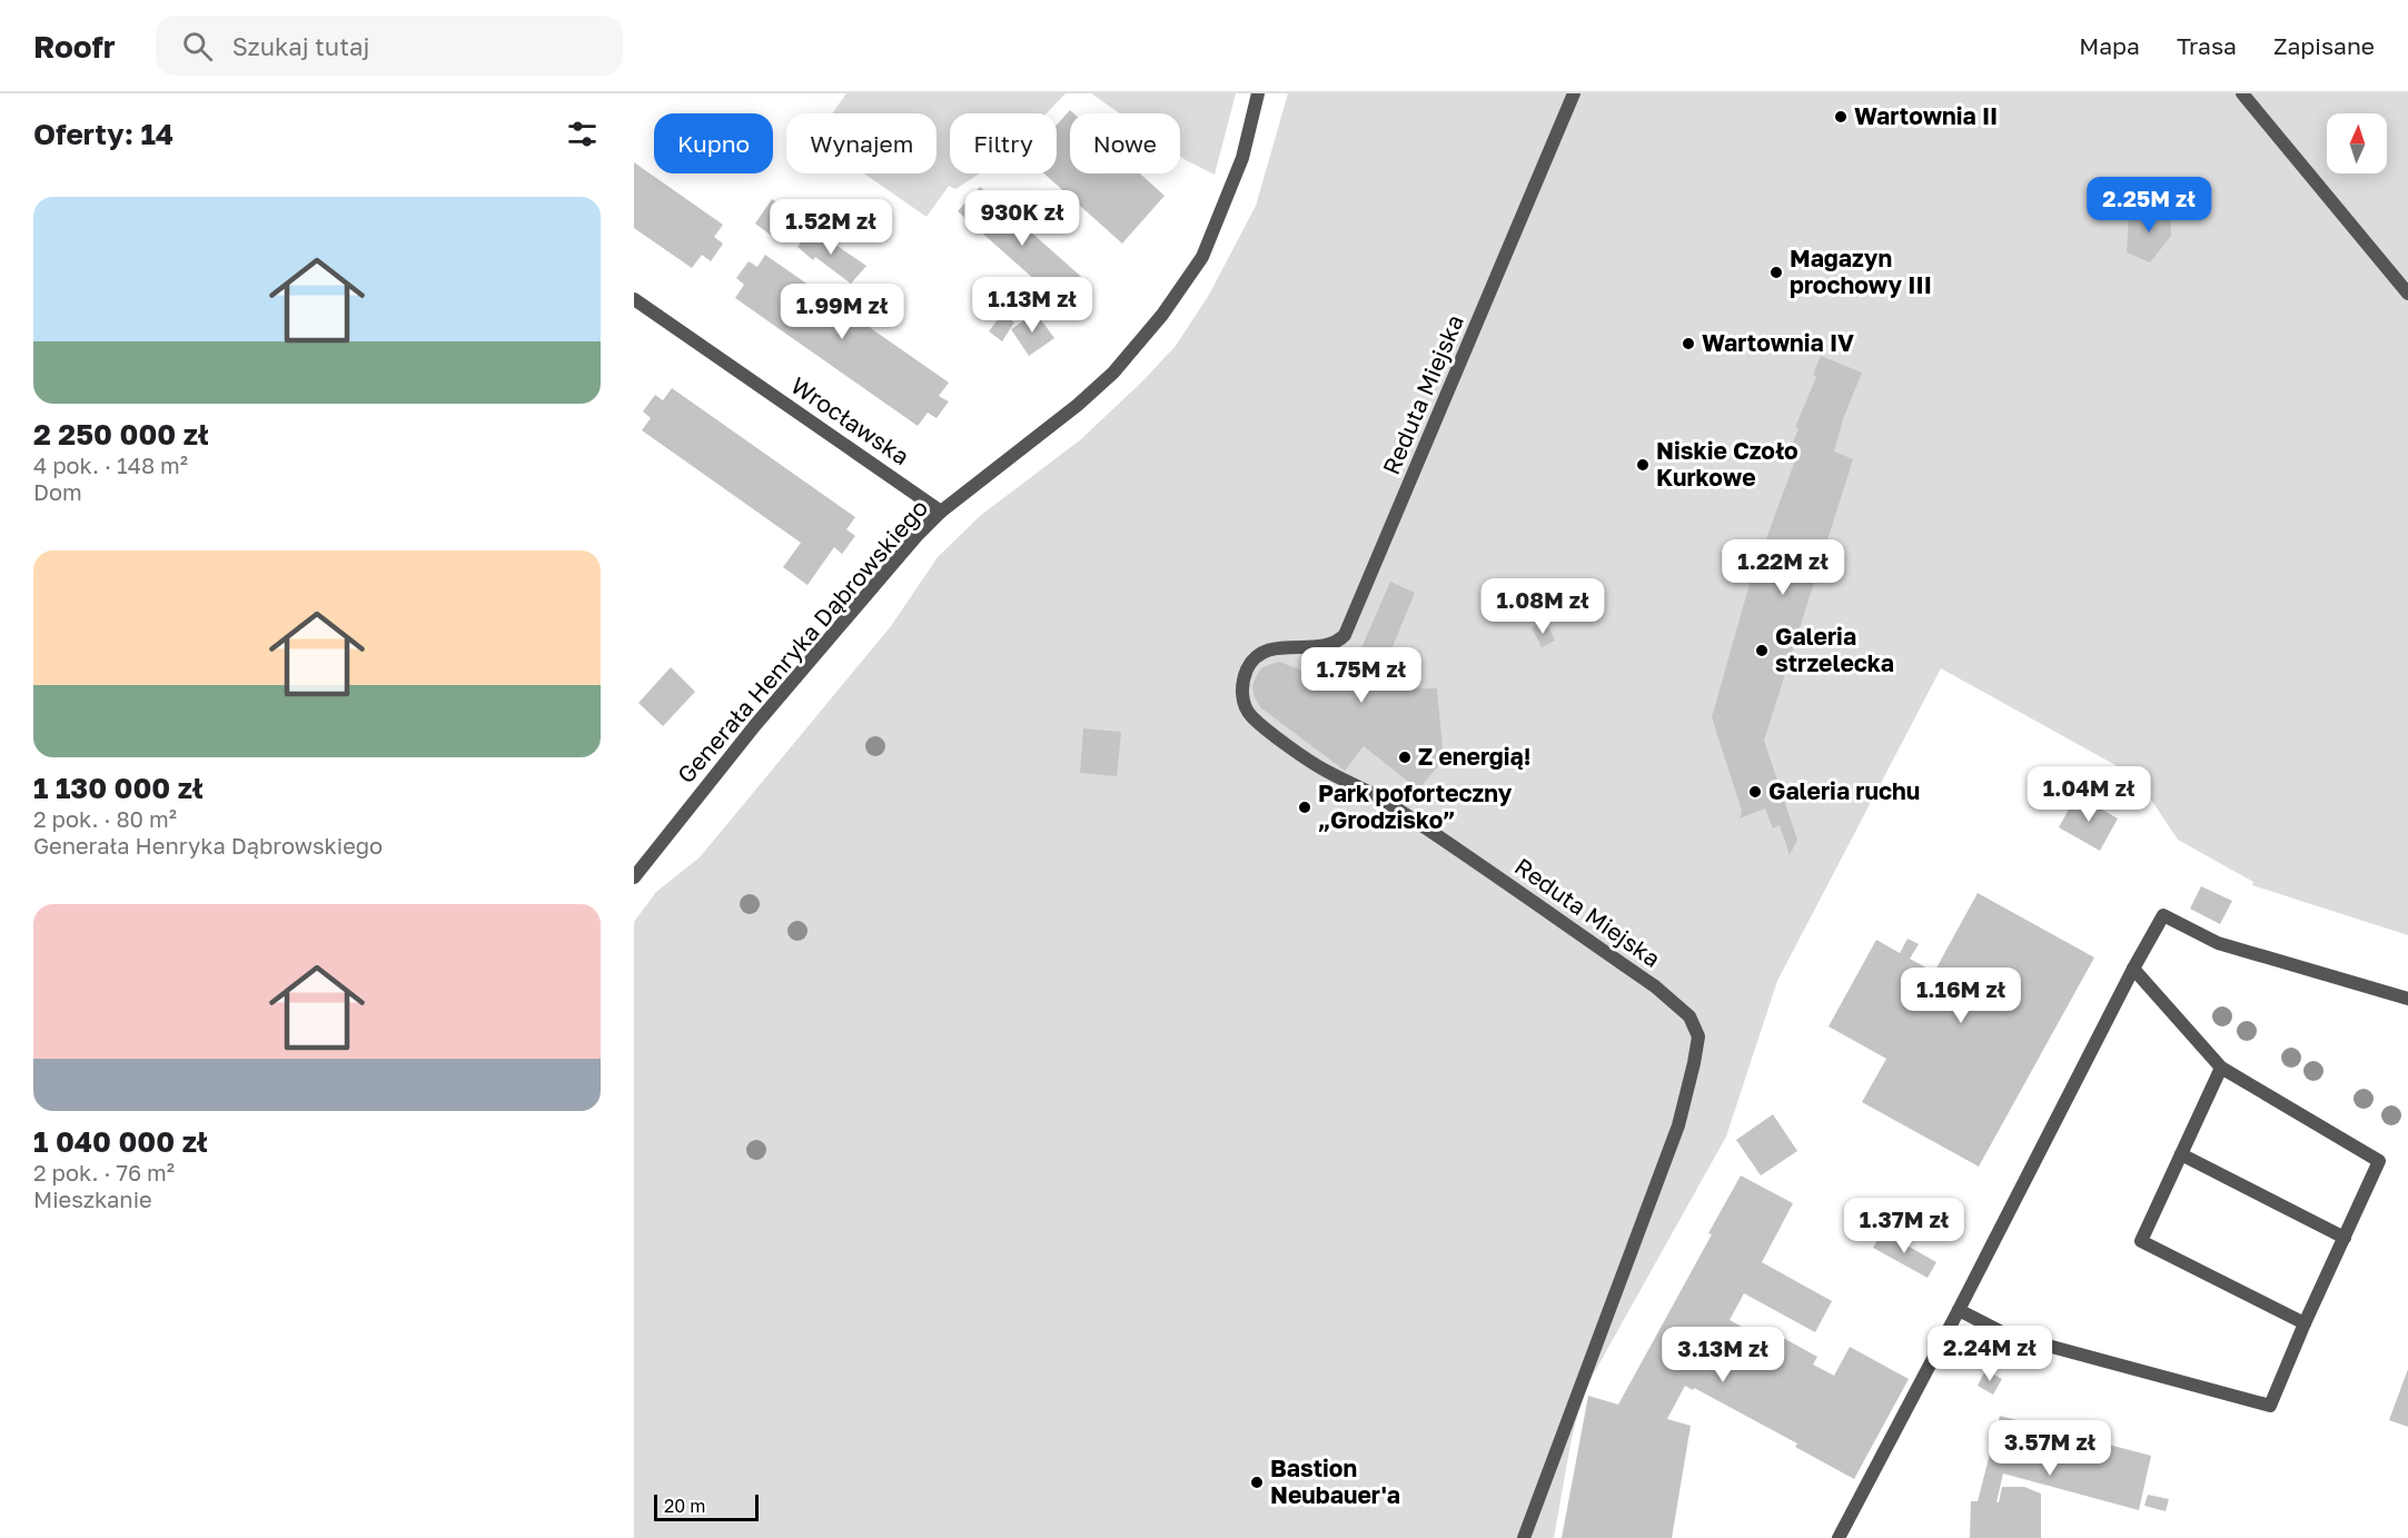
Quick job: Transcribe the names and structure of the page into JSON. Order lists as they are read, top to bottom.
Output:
{
  "streets": {
    "street": ["Reduta Miejska", "Wrocławska", "Generała Henryka Dąbrowskiego"]
  },
  "crossings": [
    ["Wrocławska", "Generała Henryka Dąbrowskiego"]
  ],
  "places": [
    "Wartownia II",
    "Magazyn prochowy III",
    "Wartownia IV",
    "Niskie Czoło Kurkowe",
    "Galeria strzelecka",
    "Z energią!",
    "Galeria ruchu",
    "Park poforteczny „Grodzisko”",
    "Bastion Neubauer'a"
  ],
  "scale_bar": "20 m",
  "north": "top",
  "page": {
    "header": "Roofr",
    "search": "Szukaj tutaj",
    "nav": ["Mapa", "Trasa", "Zapisane"],
    "heading": "Oferty: 14",
    "chip": [
      "Kupno",
      "Wynajem",
      "Filtry",
      "Nowe"
    ],
    "list": [
      {
        "name": "2 250 000 zł",
        "note": "4 pok. · 148 m² · Dom"
      },
      {
        "name": "1 130 000 zł",
        "note": "2 pok. · 80 m² · Generała Henryka Dąbrowskiego"
      },
      {
        "name": "1 040 000 zł",
        "note": "2 pok. · 76 m² · Mieszkanie"
      }
    ],
    "price": [
      "2.25M zł",
      "930K zł",
      "1.52M zł",
      "1.13M zł",
      "1.99M zł",
      "1.22M zł",
      "1.08M zł",
      "1.75M zł",
      "1.04M zł",
      "1.16M zł",
      "1.37M zł",
      "2.24M zł",
      "3.13M zł",
      "3.57M zł"
    ],
    "scale": "20 m"
  }
}
